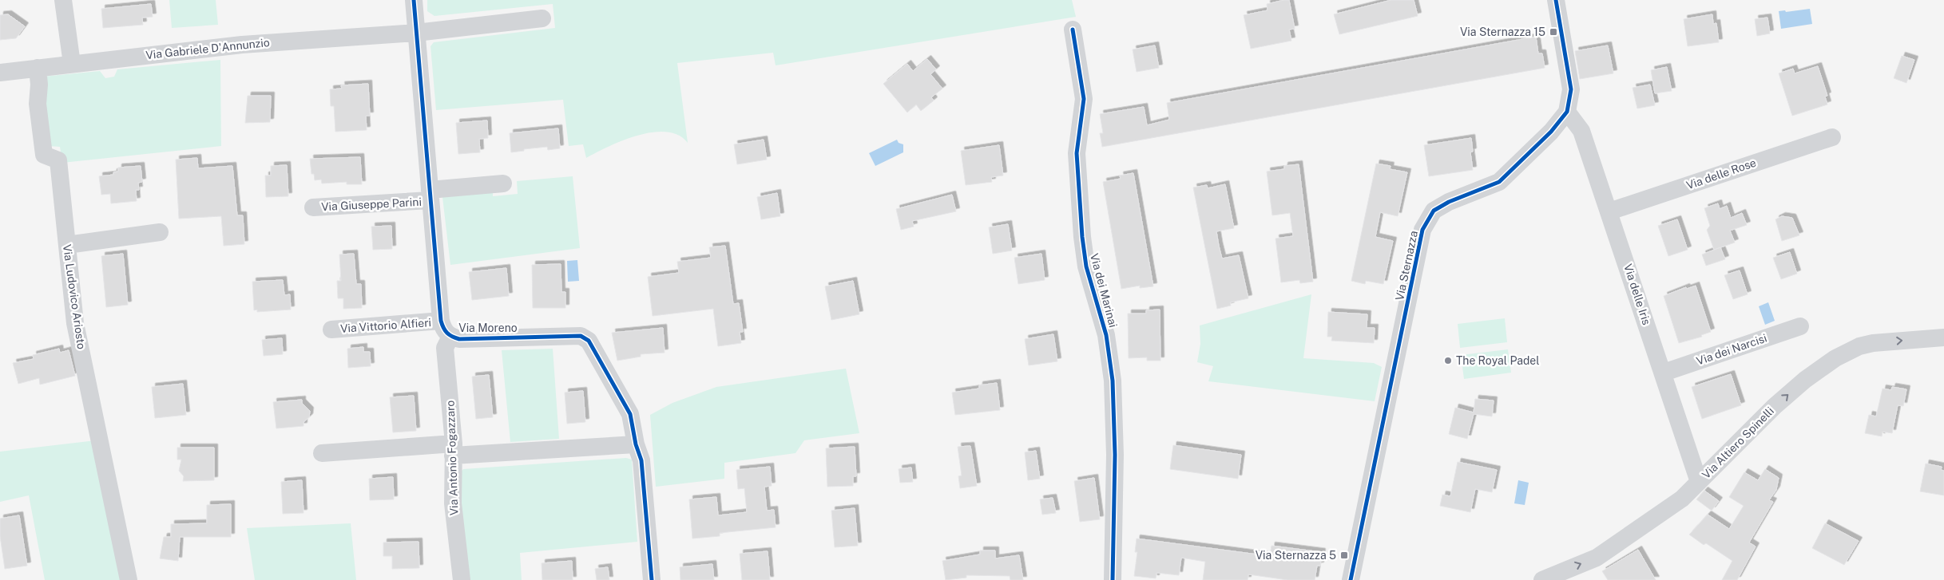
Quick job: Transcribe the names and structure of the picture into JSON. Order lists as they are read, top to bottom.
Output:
{
  "streets": {
    "street": [
      "Via Gabriele D'Annunzio",
      "Via delle Rose",
      "Via Giuseppe Parini",
      "Via Sternazza",
      "Via dei Marinai",
      "Via delle Iris",
      "Via Ludovico Ariosto",
      "Via Vittorio Alfieri",
      "Via Moreno",
      "Via dei Narcisi",
      "Via Altiero Spinelli",
      "Via Antonio Fogazzaro"
    ]
  },
  "crossings": [
    ["Via Gabriele D'Annunzio", "Via Ludovico Ariosto"],
    ["Via Gabriele D'Annunzio", "Via Moreno"],
    ["Via delle Rose", "Via delle Iris"],
    ["Via Giuseppe Parini", "Via Moreno"],
    ["Via Sternazza", "Via delle Iris"],
    ["Via delle Iris", "Via dei Narcisi"],
    ["Via delle Iris", "Via Altiero Spinelli"],
    ["Via Vittorio Alfieri", "Via Moreno"],
    ["Via Moreno", "Via Antonio Fogazzaro"]
  ],
  "one_way": ["Via Altiero Spinelli"],
  "places": {
    "transit": ["Via Sternazza 15", "Via Sternazza 5"],
    "other": ["The Royal Padel"]
  }
}
